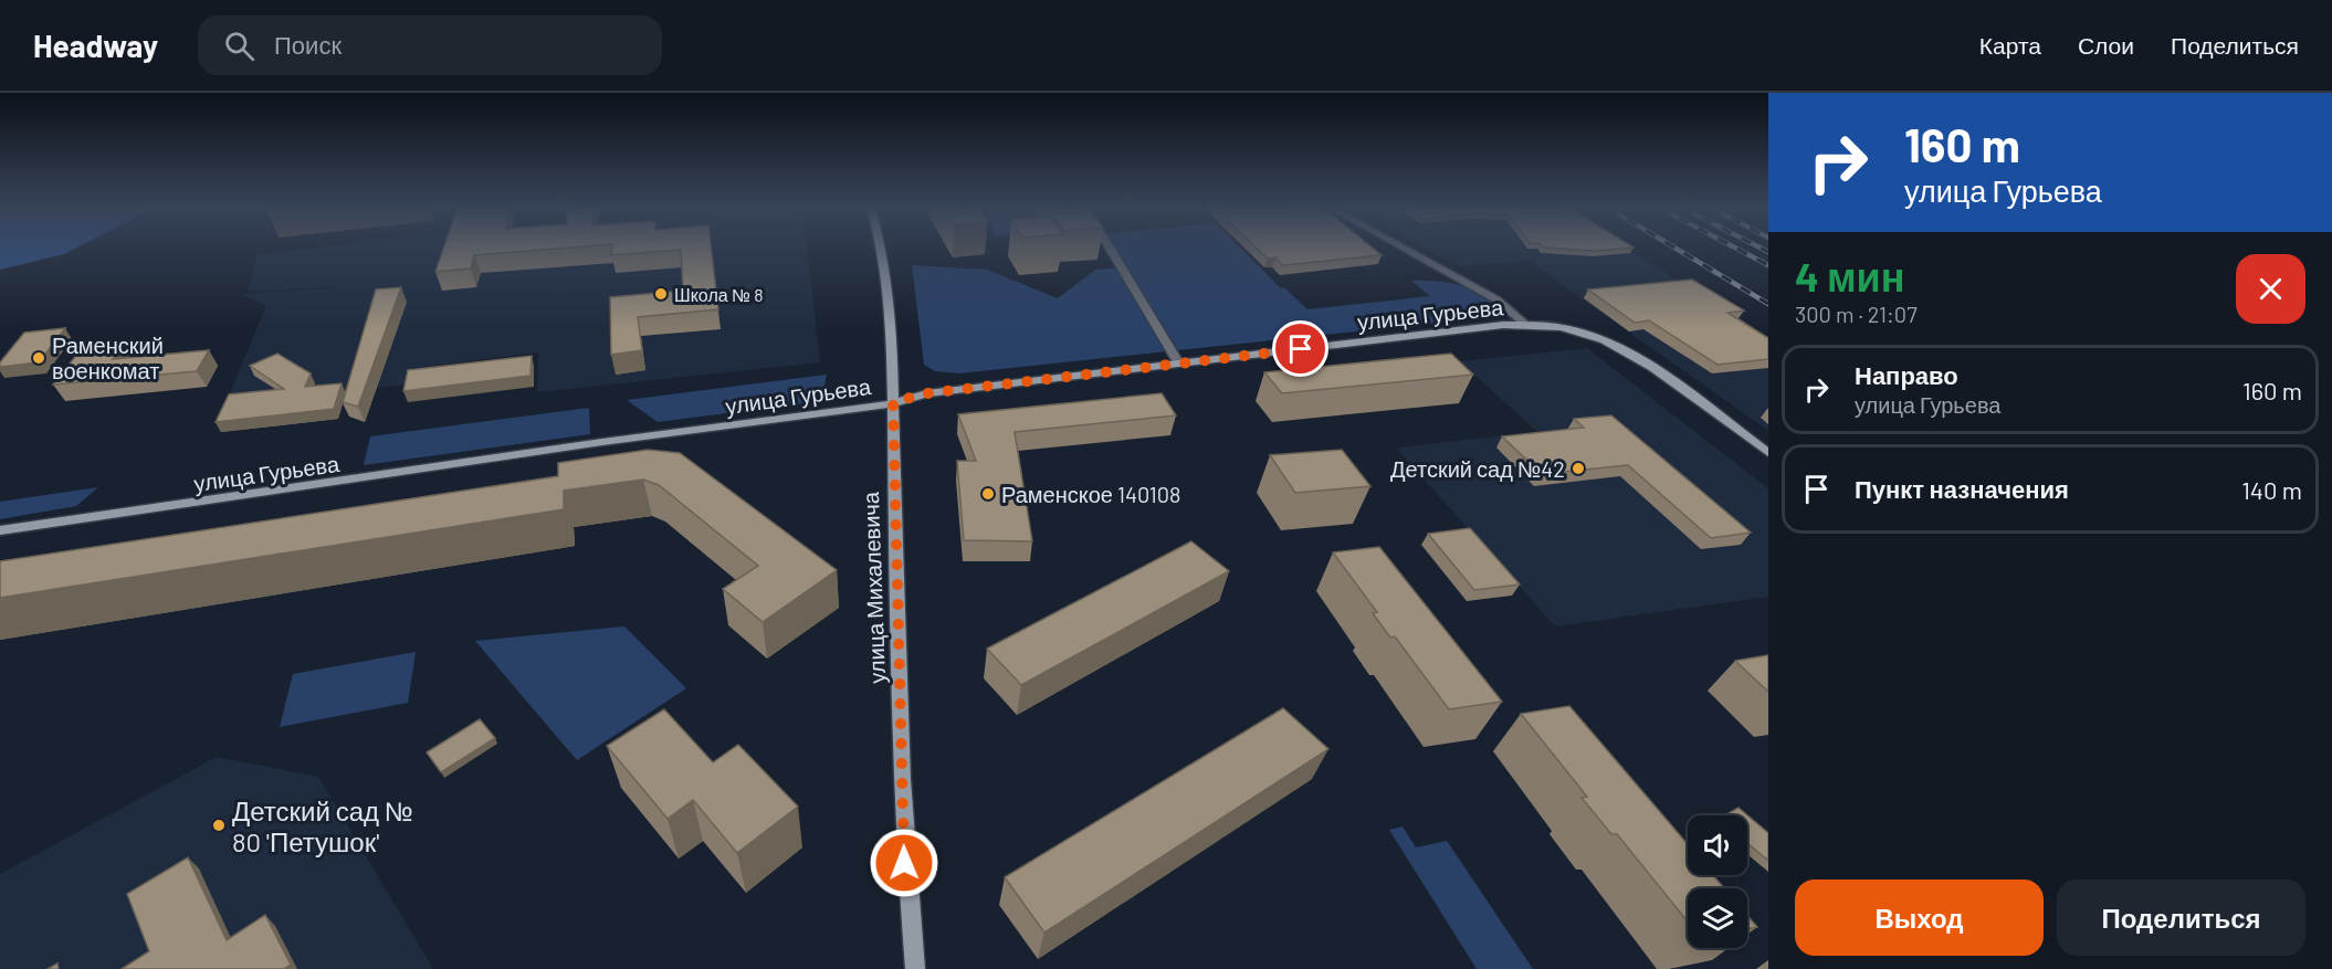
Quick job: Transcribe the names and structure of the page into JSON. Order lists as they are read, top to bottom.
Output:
{
  "streets": {
    "main road": ["улица Гурьева", "улица Михалевича"]
  },
  "crossings": [
    ["улица Гурьева", "улица Михалевича"]
  ],
  "places": [
    "Школа № 8",
    "Раменский военкомат",
    "Детский сад №42",
    "Раменское 140108",
    "Детский сад № 80 'Петушок'"
  ],
  "page": {
    "header": "Headway",
    "search": "Поиск",
    "nav": ["Карта", "Слои", "Поделиться"],
    "turn": ["160 m", "улица Гурьева"],
    "heading": ["4 мин", "300 m · 21:07"],
    "list": [
      {
        "name": "Направо",
        "note": "улица Гурьева",
        "value": "160 m"
      },
      {
        "name": "Пункт назначения",
        "value": "140 m"
      }
    ],
    "buttons": ["Выход", "Поделиться"]
  }
}
